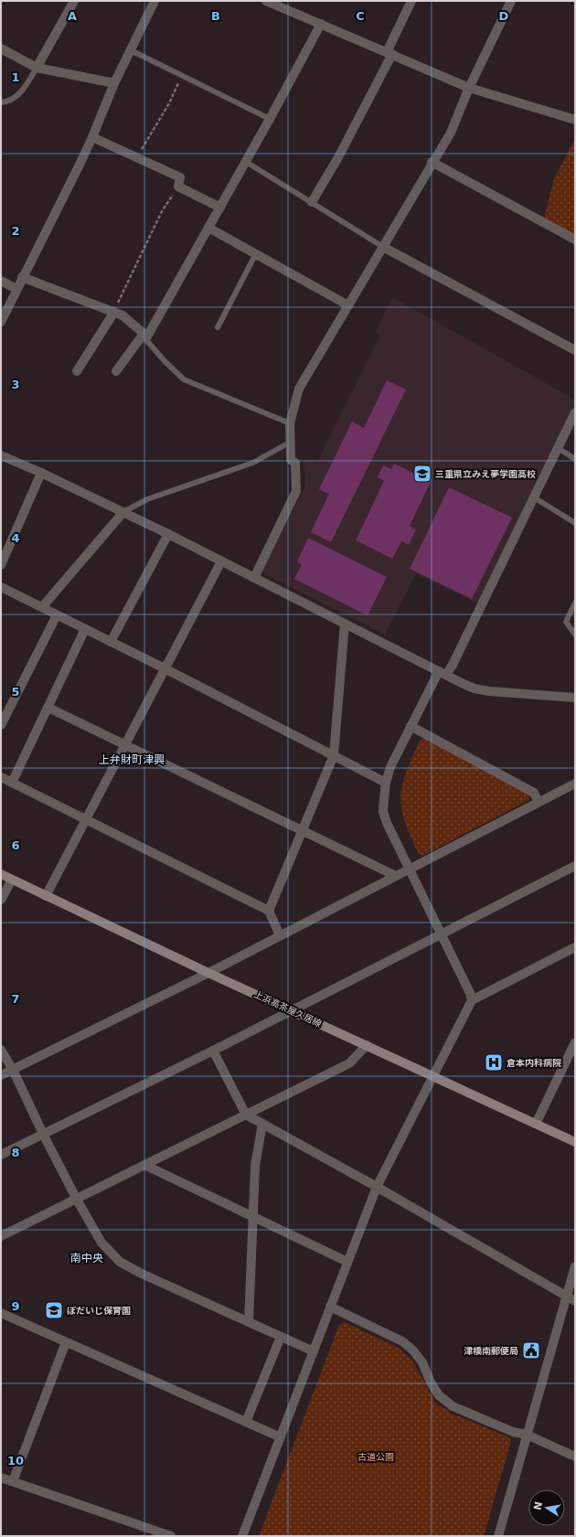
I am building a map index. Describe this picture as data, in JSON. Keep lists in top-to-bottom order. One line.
{"streets":{"main road":["上浜高茶屋久居線"]},"districts":["上弁財町津興","南中央"],"parks":["古道公園"],"places":{"school or university":["三重県立みえ夢学園高校","ぼだいじ保育園"],"hospital":["倉本内科病院"],"public building":["津橋南郵便局"]},"north":"left","grid":{"columns":["A","B","C","D"],"rows":["1","2","3","4","5","6","7","8","9","10"]}}
